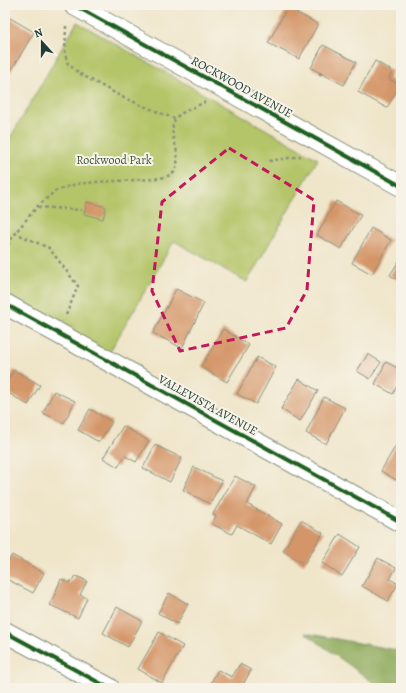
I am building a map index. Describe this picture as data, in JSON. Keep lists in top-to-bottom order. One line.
{"streets":{"street":["ROCKWOOD AVENUE","VALLEVISTA AVENUE"]},"parks":["Rockwood Park"],"north":"top"}
